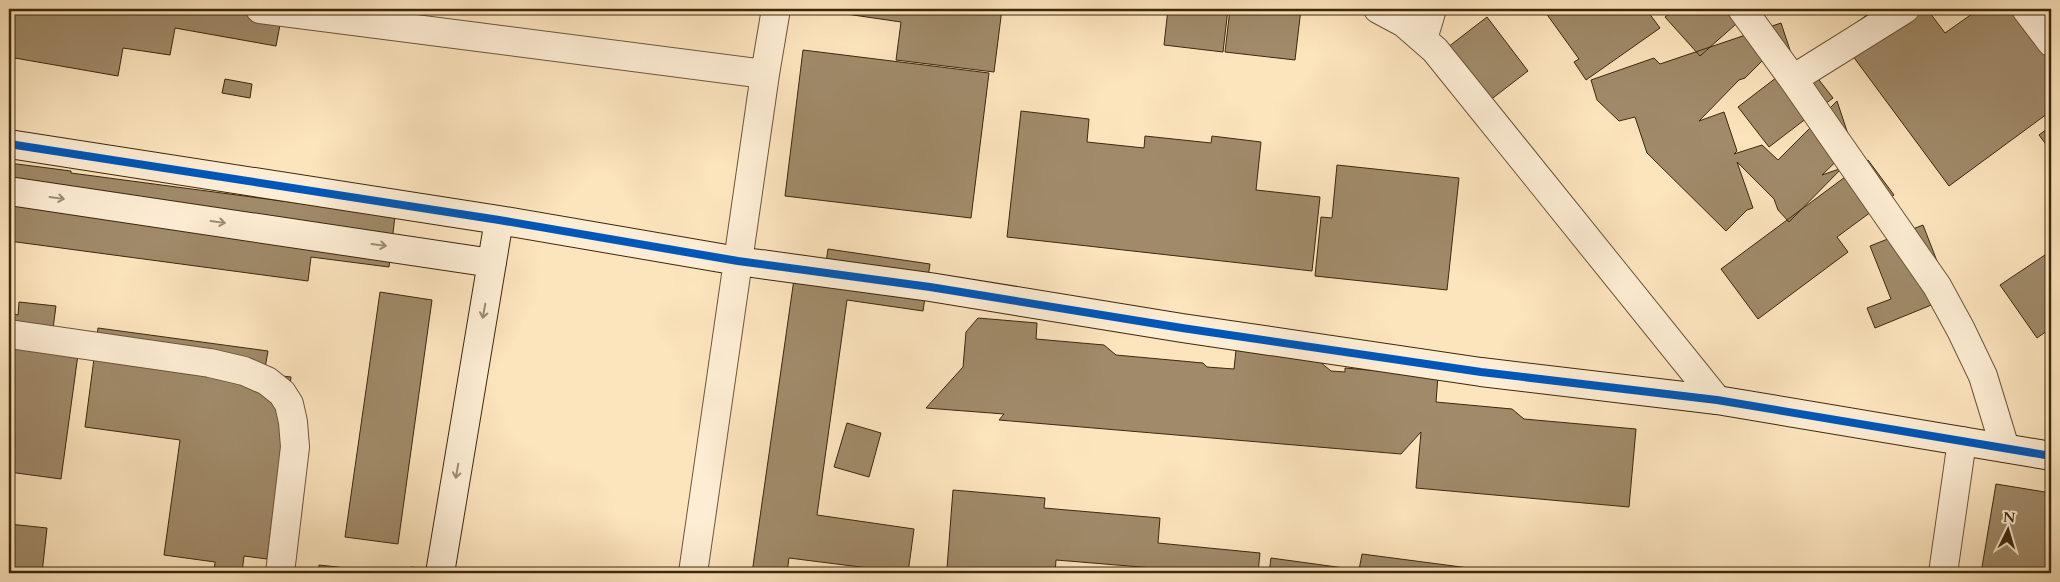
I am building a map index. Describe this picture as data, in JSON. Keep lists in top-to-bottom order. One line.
{"north":"top"}
